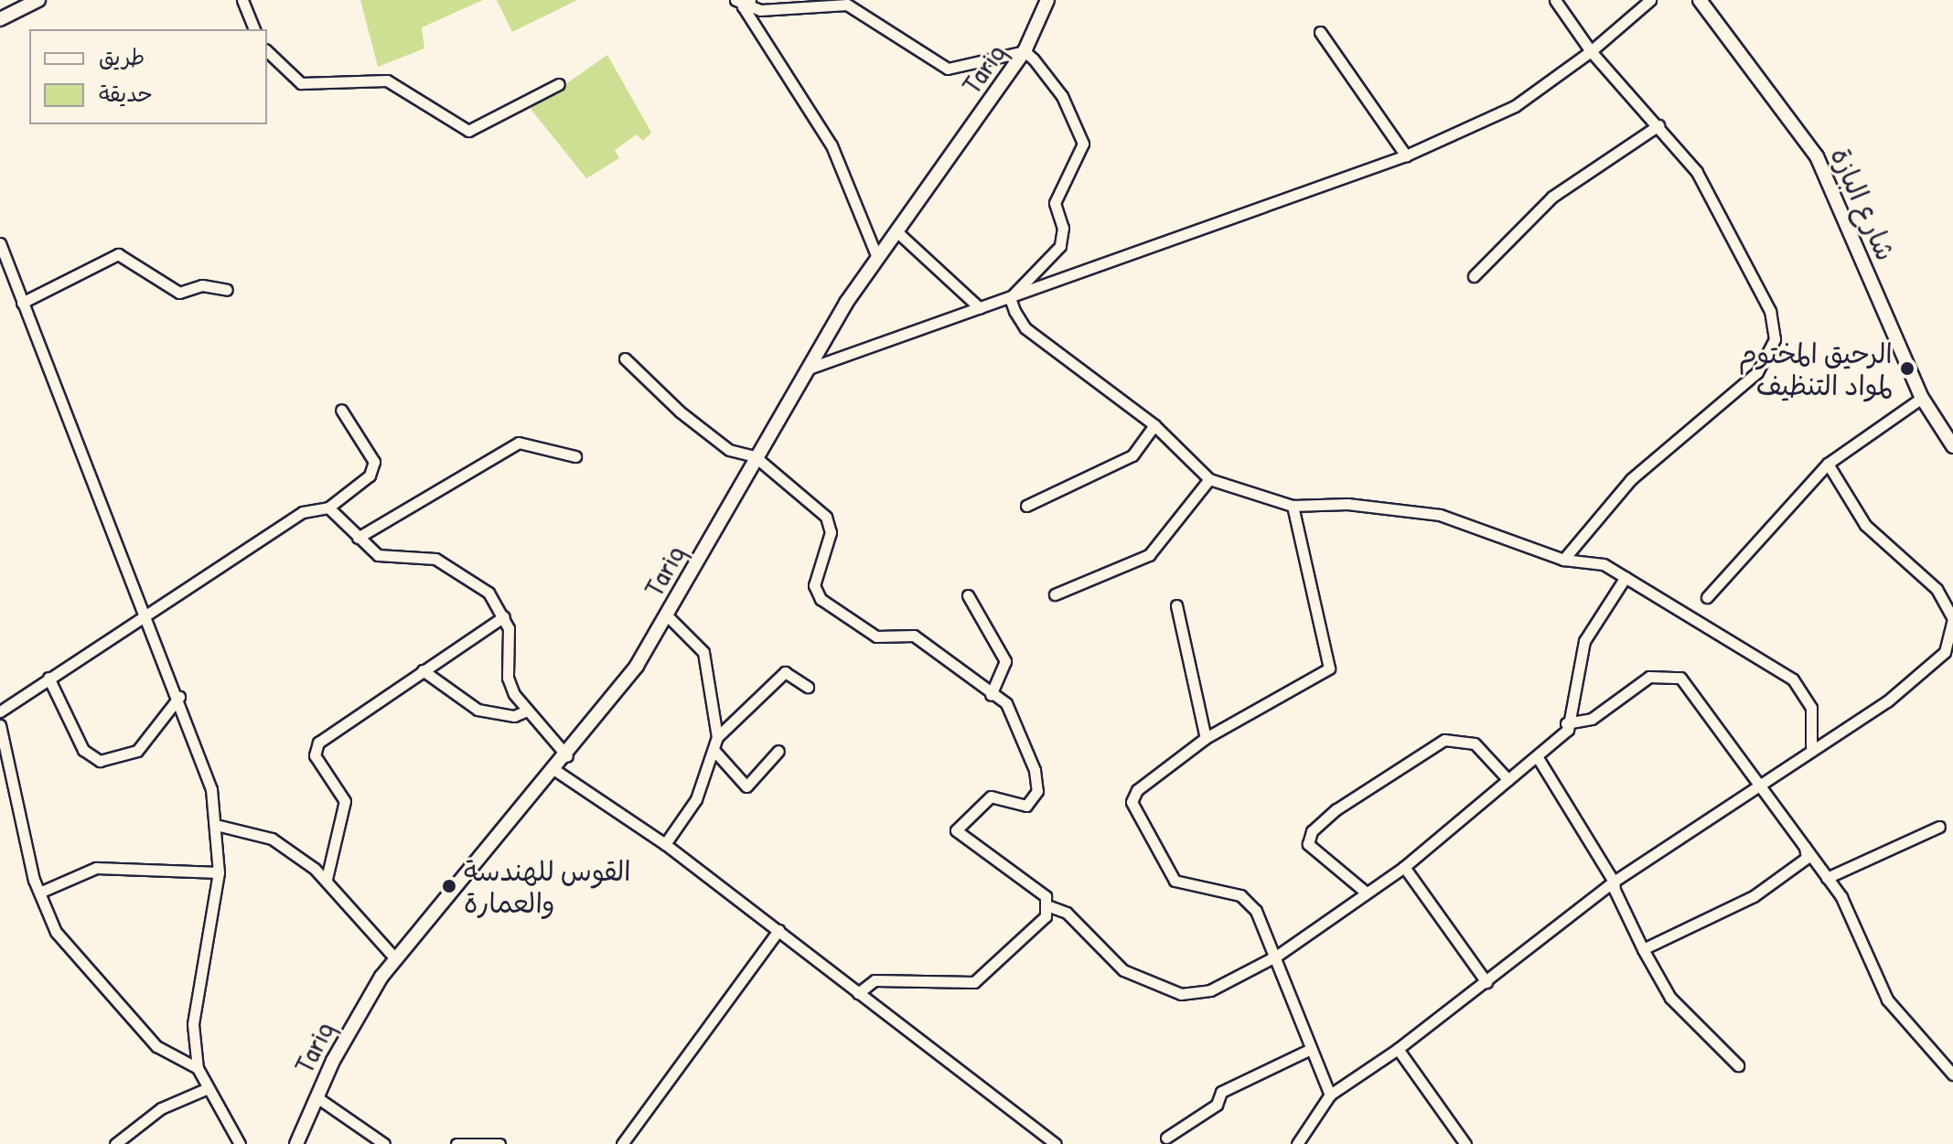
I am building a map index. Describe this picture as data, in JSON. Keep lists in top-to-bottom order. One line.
{"streets":{"main road":["Tariq","شارع البازة"]},"places":["الرحيق المختوم لمواد التنظيف","القوس للهندسة والعمارة"],"legend":["طريق","حديقة"]}
